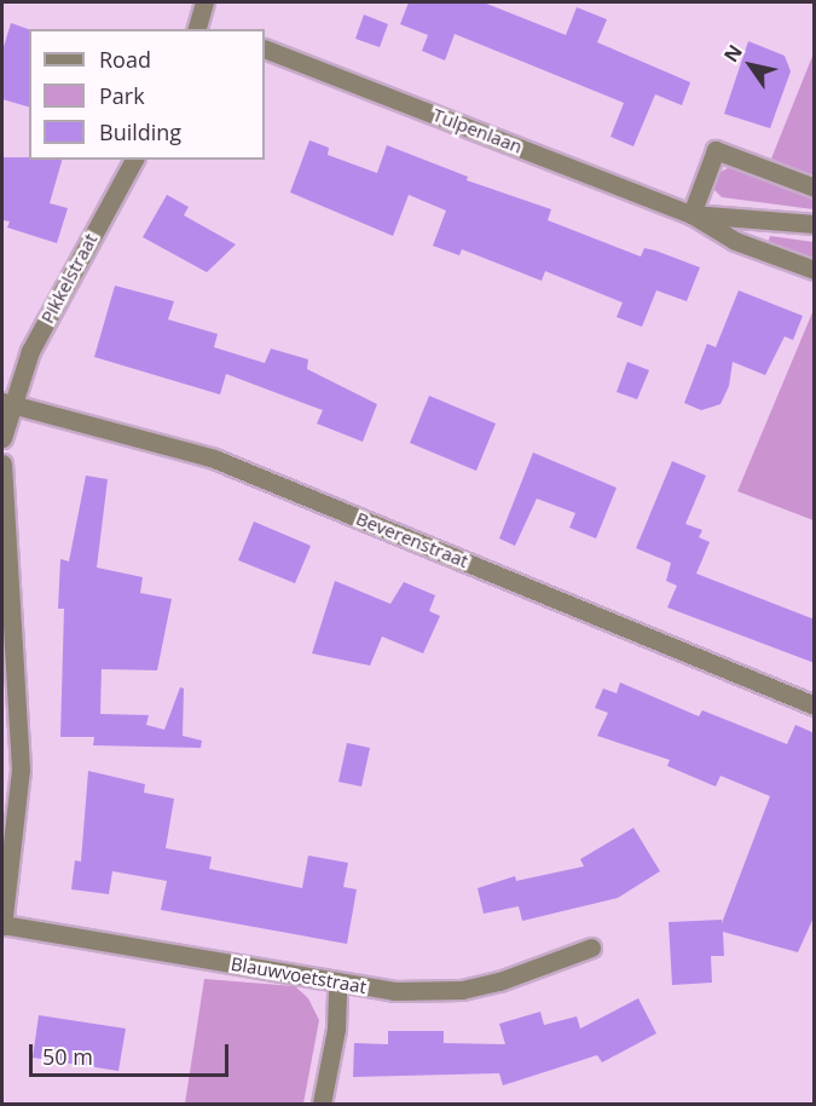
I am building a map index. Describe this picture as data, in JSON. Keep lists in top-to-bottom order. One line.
{"streets":{"street":["Tulpenlaan","Pikkelstraat","Beverenstraat","Blauwvoetstraat"]},"crossings":[["Pikkelstraat","Beverenstraat"]],"legend":["Road","Park","Building"],"scale_bar":"50 m","north":"top left"}
